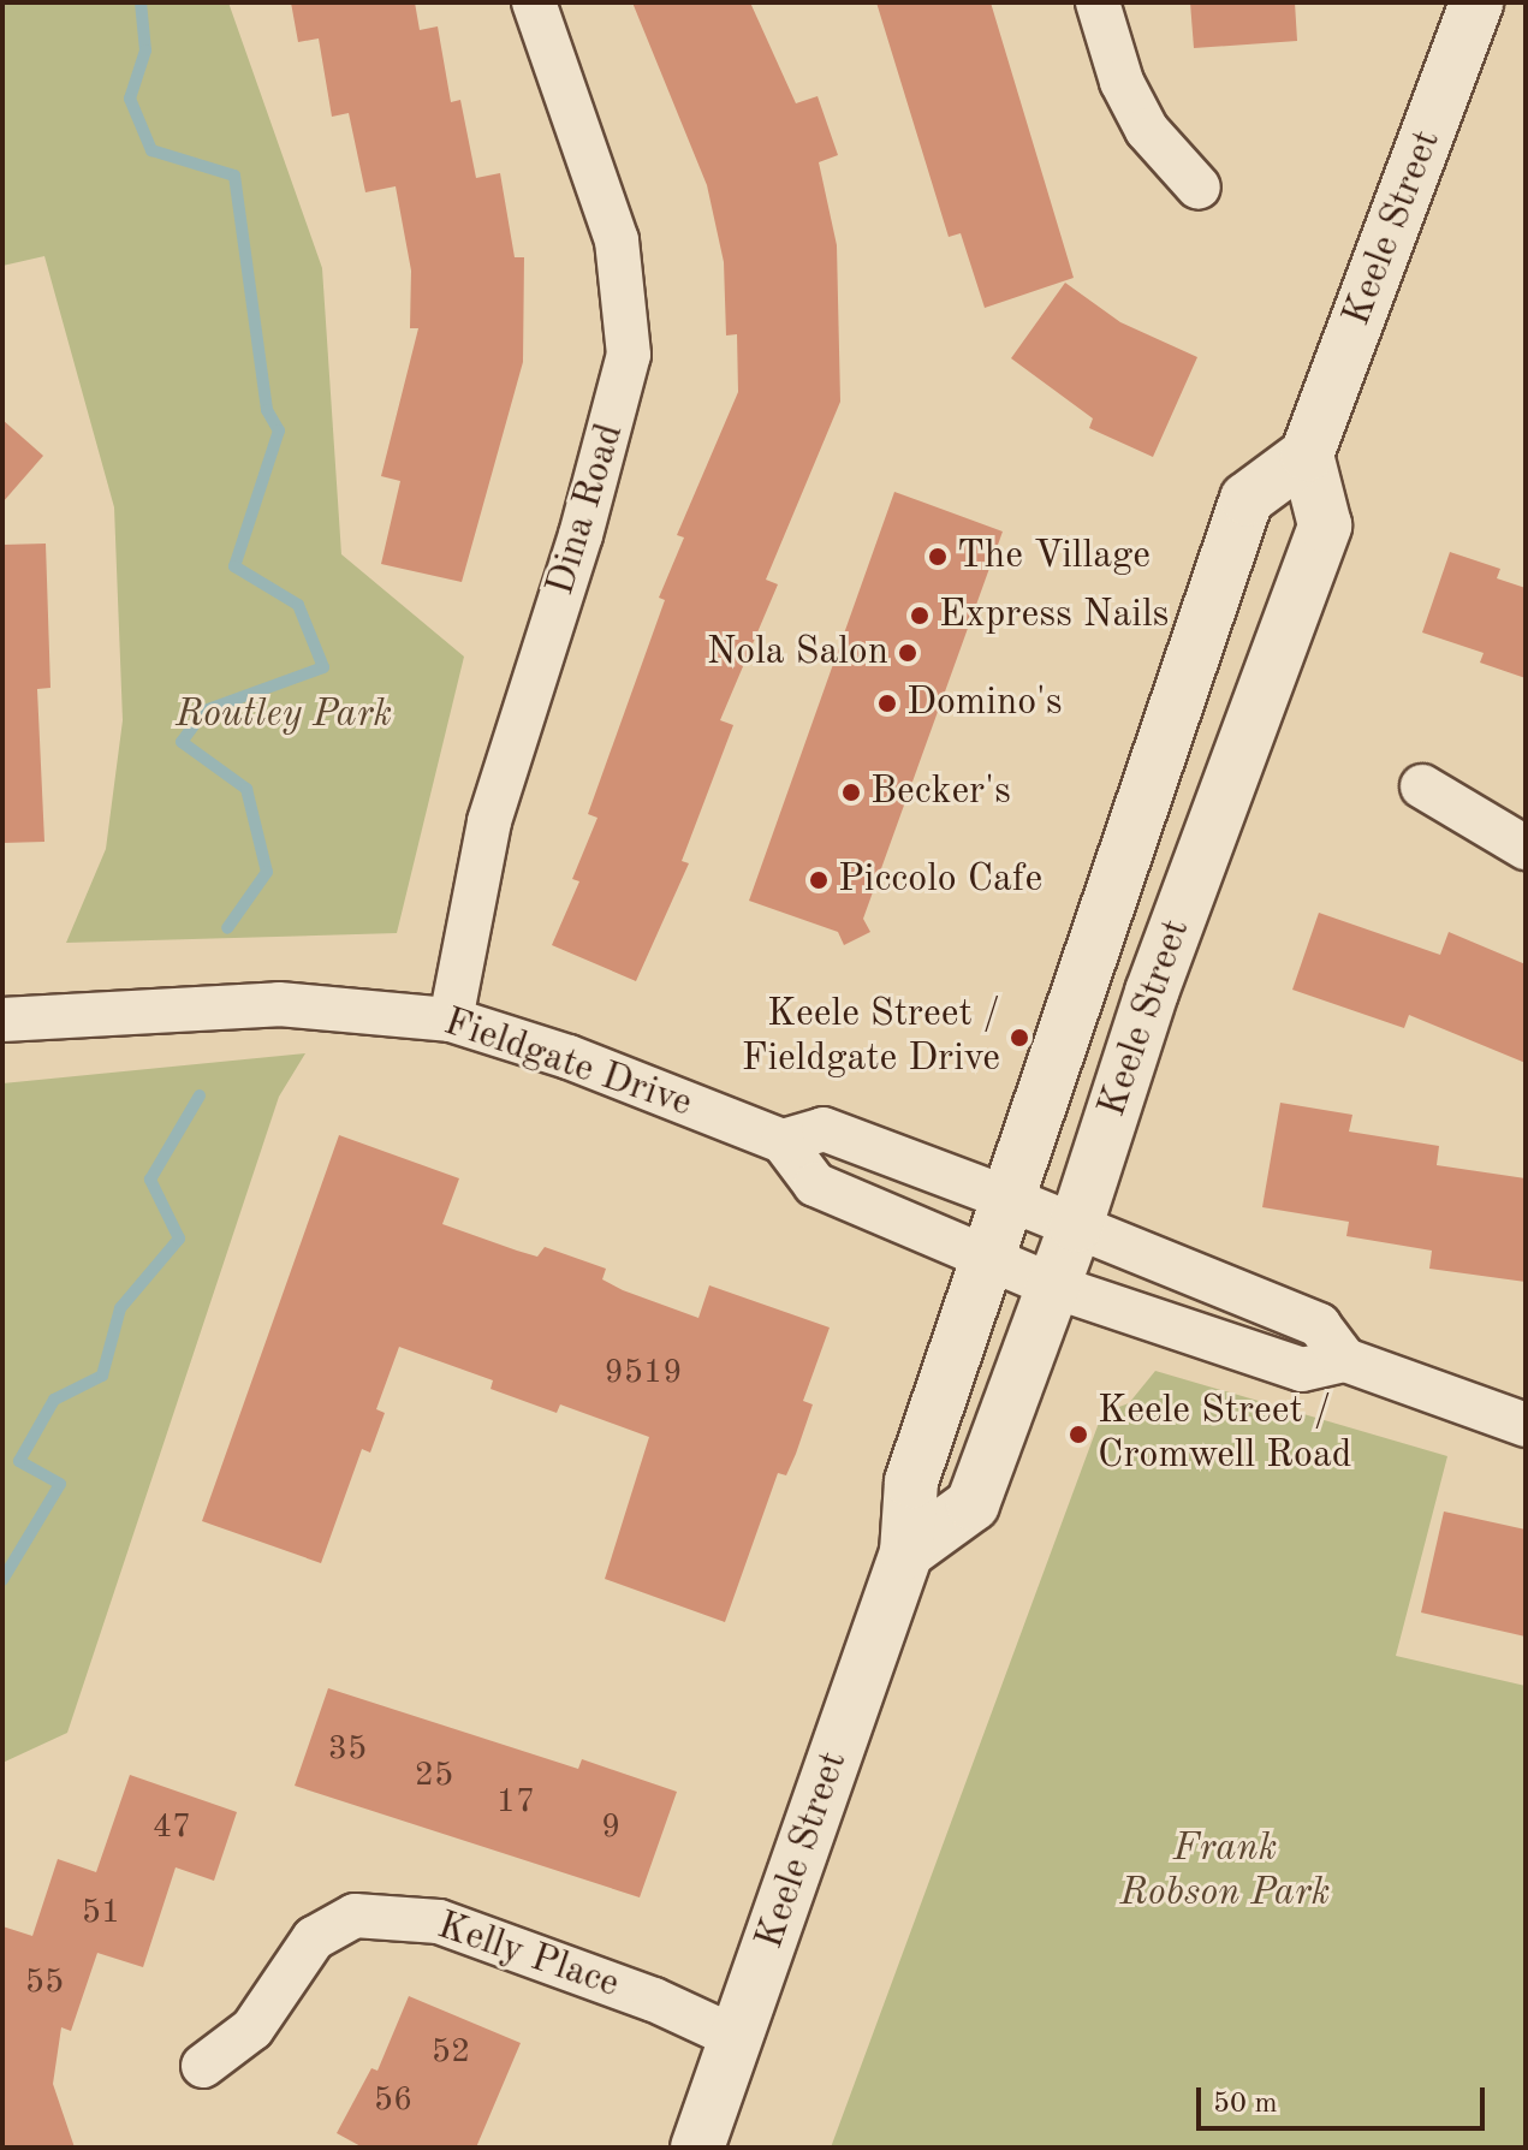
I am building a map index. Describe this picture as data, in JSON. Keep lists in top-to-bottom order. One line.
{"streets":{"main road":["Keele Street"],"street":["Dina Road","Fieldgate Drive","Kelly Place"]},"crossings":[["Keele Street","Kelly Place"],["Dina Road","Fieldgate Drive"]],"parks":["Routley Park","Frank Robson Park"],"places":["The Village","Express Nails","Nola Salon","Domino's","Becker's","Piccolo Cafe","Keele Street / Fieldgate Drive","Keele Street / Cromwell Road"],"house_numbers":["9519","35","25","17","47","9","51","55","52","56"],"scale_bar":"50 m"}
